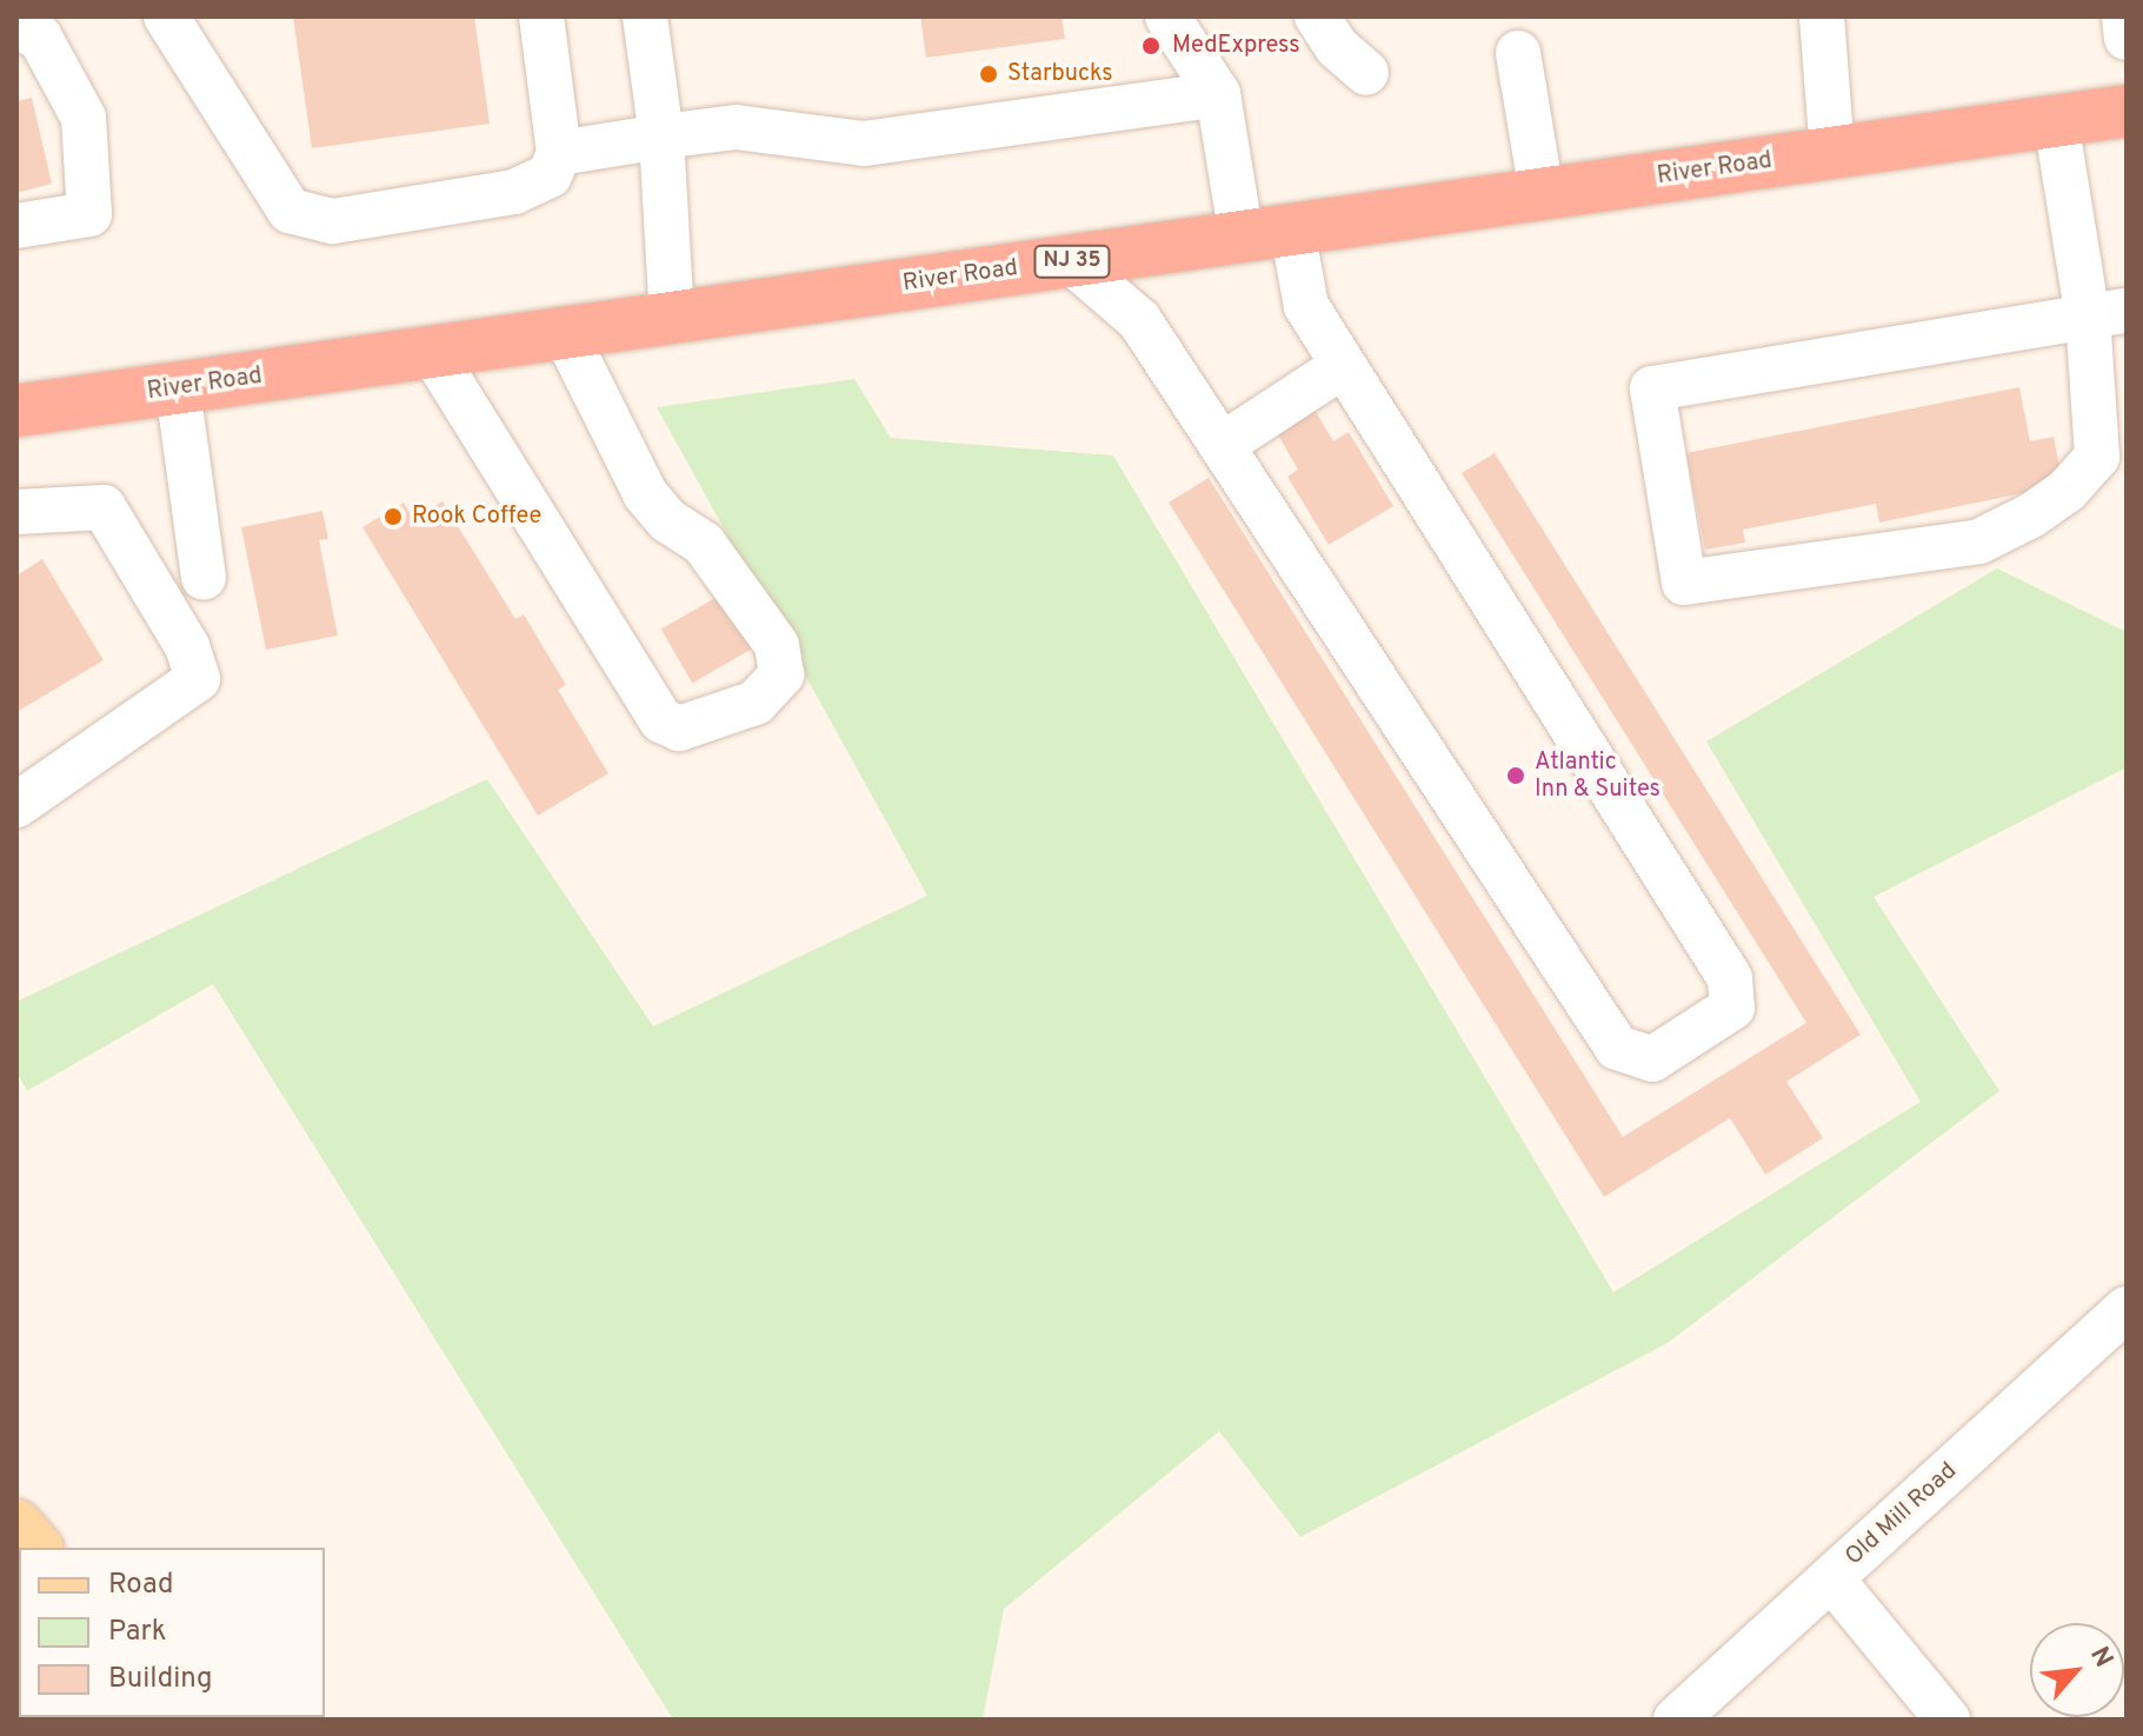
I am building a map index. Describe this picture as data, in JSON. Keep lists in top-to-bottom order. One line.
{"streets":{"highway":["River Road","NJ 35"],"street":["Old Mill Road"]},"places":["MedExpress","Starbucks","Rook Coffee","Atlantic Inn & Suites"],"legend":["Road","Park","Building"],"north":"top right"}
